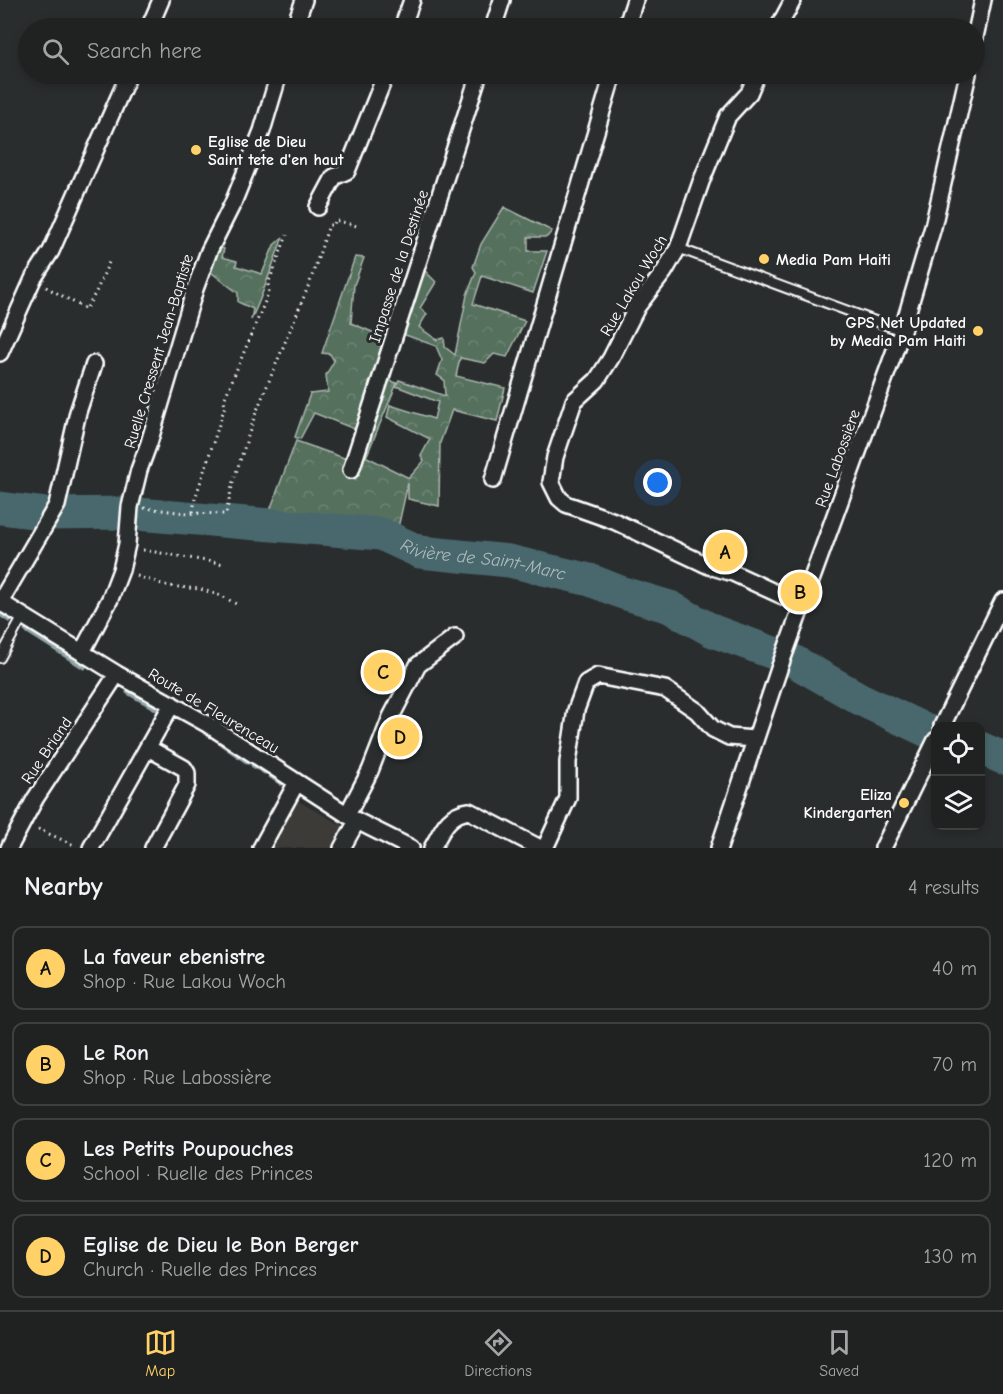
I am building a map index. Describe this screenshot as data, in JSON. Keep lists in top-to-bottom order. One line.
{"streets":{"street":["Impasse de la Destinée","Rue Lakou Woch","Ruelle Cressent Jean-Baptiste","Rue Labossière","Route de Fleurenceau","Rue Briand"]},"crossings":[["Rue Lakou Woch","Rue Labossière"],["Ruelle Cressent Jean-Baptiste","Route de Fleurenceau"],["Route de Fleurenceau","Rue Briand"]],"water":["Rivière de Saint-Marc"],"places":["Eglise de Dieu Saint tete d'en haut","Media Pam Haiti","GPS Net Updated by Media Pam Haiti","Eliza Kindergarten"],"page":{"search":"Search here","pins":["A","B","C","D"],"heading":["Nearby","4 results"],"list":[{"mark":"A","name":"La faveur ebenistre","note":"Shop · Rue Lakou Woch","value":"40 m"},{"mark":"B","name":"Le Ron","note":"Shop · Rue Labossière","value":"70 m"},{"mark":"C","name":"Les Petits Poupouches","note":"School · Ruelle des Princes","value":"120 m"},{"mark":"D","name":"Eglise de Dieu le Bon Berger","note":"Church · Ruelle des Princes","value":"130 m"}],"nav":["Map","Directions","Saved"]}}
